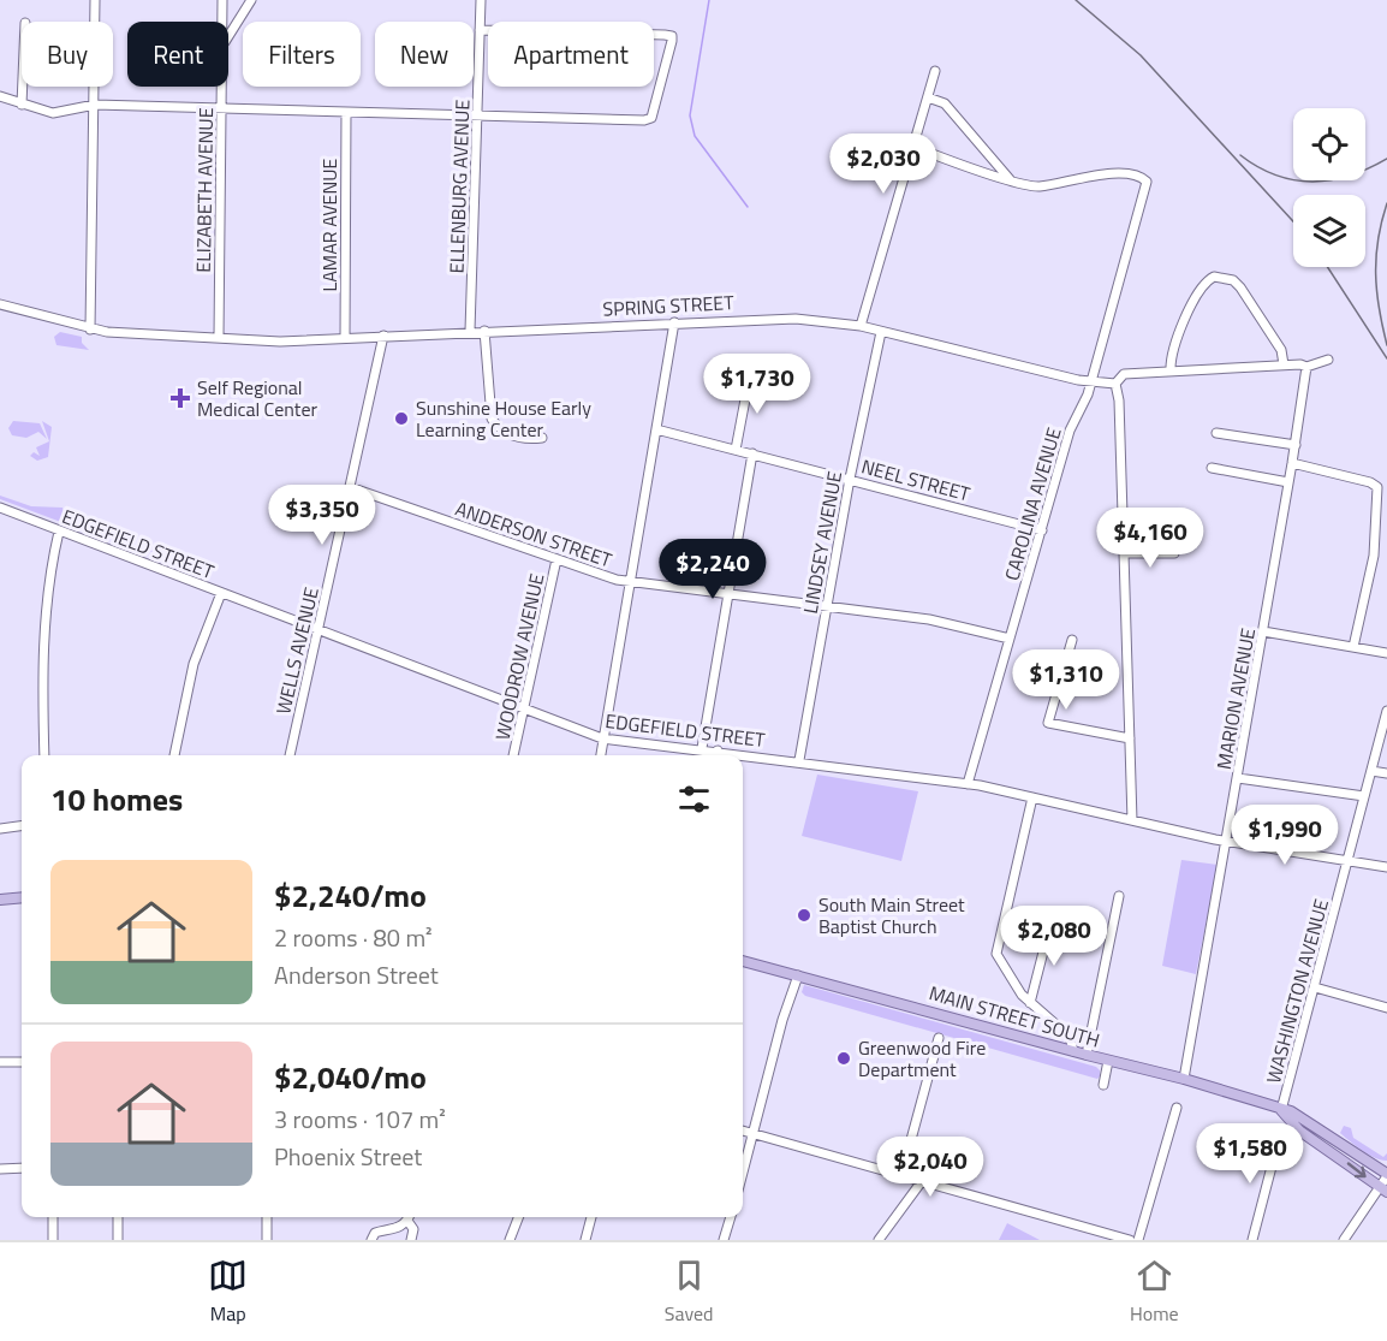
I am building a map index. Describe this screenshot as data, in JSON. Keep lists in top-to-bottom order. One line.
{"streets":{"main road":["MAIN STREET SOUTH"],"street":["ELLENBURG AVENUE","ELIZABETH AVENUE","LAMAR AVENUE","SPRING STREET","NEEL STREET","CAROLINA AVENUE","ANDERSON STREET","LINDSEY AVENUE","EDGEFIELD STREET","WELLS AVENUE","WOODROW AVENUE","MARION AVENUE","WASHINGTON AVENUE"]},"crossings":[["ELLENBURG AVENUE","SPRING STREET"],["ELIZABETH AVENUE","SPRING STREET"],["LAMAR AVENUE","SPRING STREET"],["SPRING STREET","CAROLINA AVENUE"],["SPRING STREET","LINDSEY AVENUE"],["SPRING STREET","WELLS AVENUE"],["SPRING STREET","MARION AVENUE"],["NEEL STREET","CAROLINA AVENUE"],["NEEL STREET","LINDSEY AVENUE"],["CAROLINA AVENUE","ANDERSON STREET"],["CAROLINA AVENUE","EDGEFIELD STREET"],["ANDERSON STREET","LINDSEY AVENUE"],["ANDERSON STREET","WELLS AVENUE"],["ANDERSON STREET","WOODROW AVENUE"],["LINDSEY AVENUE","EDGEFIELD STREET"],["EDGEFIELD STREET","WELLS AVENUE"],["EDGEFIELD STREET","WOODROW AVENUE"],["EDGEFIELD STREET","MARION AVENUE"],["EDGEFIELD STREET","WASHINGTON AVENUE"],["MARION AVENUE","MAIN STREET SOUTH"],["WASHINGTON AVENUE","MAIN STREET SOUTH"]],"places":{"health":["Self Regional Medical Center"],"other":["Sunshine House Early Learning Center","South Main Street Baptist Church","Greenwood Fire Department"]},"page":{"chip":["Buy","Rent","Filters","New","Apartment"],"price":["$2,030","$1,730","$3,350","$4,160","$2,240","$1,310","$1,990","$2,080","$1,580","$2,040"],"heading":"10 homes","list":[{"name":"$2,240/mo","note":"2 rooms · 80 m² · Anderson Street"},{"name":"$2,040/mo","note":"3 rooms · 107 m² · Phoenix Street"}],"tabs":["Map","Saved","Home"]}}
